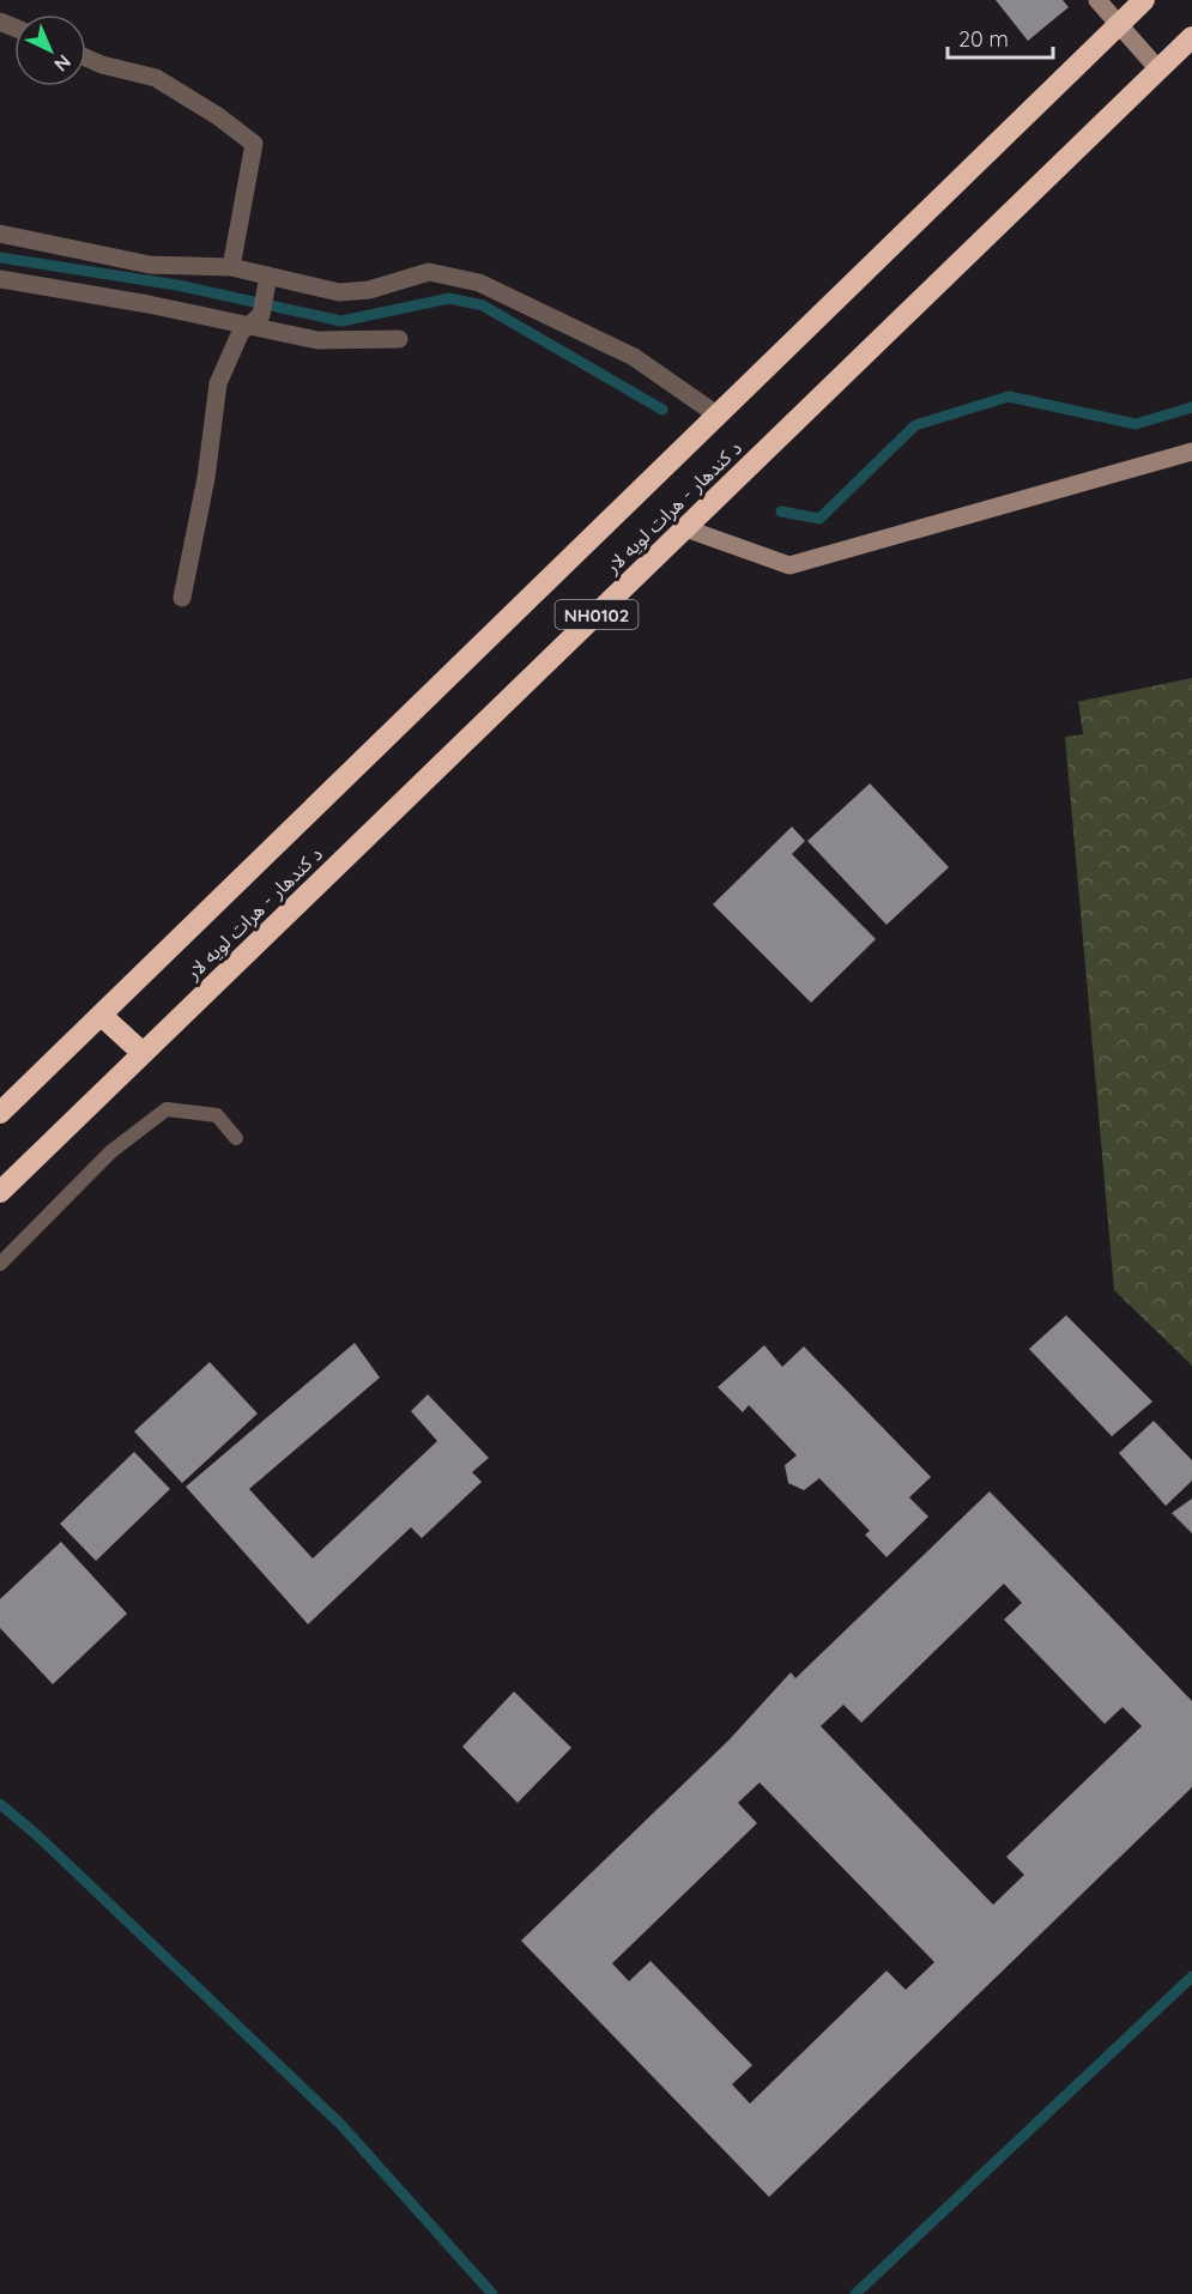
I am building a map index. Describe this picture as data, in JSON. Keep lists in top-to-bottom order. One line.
{"streets":{"highway":["د کندهار - هرات لويه لار","NH0102"]},"scale_bar":"20 m","north":"bottom right"}
